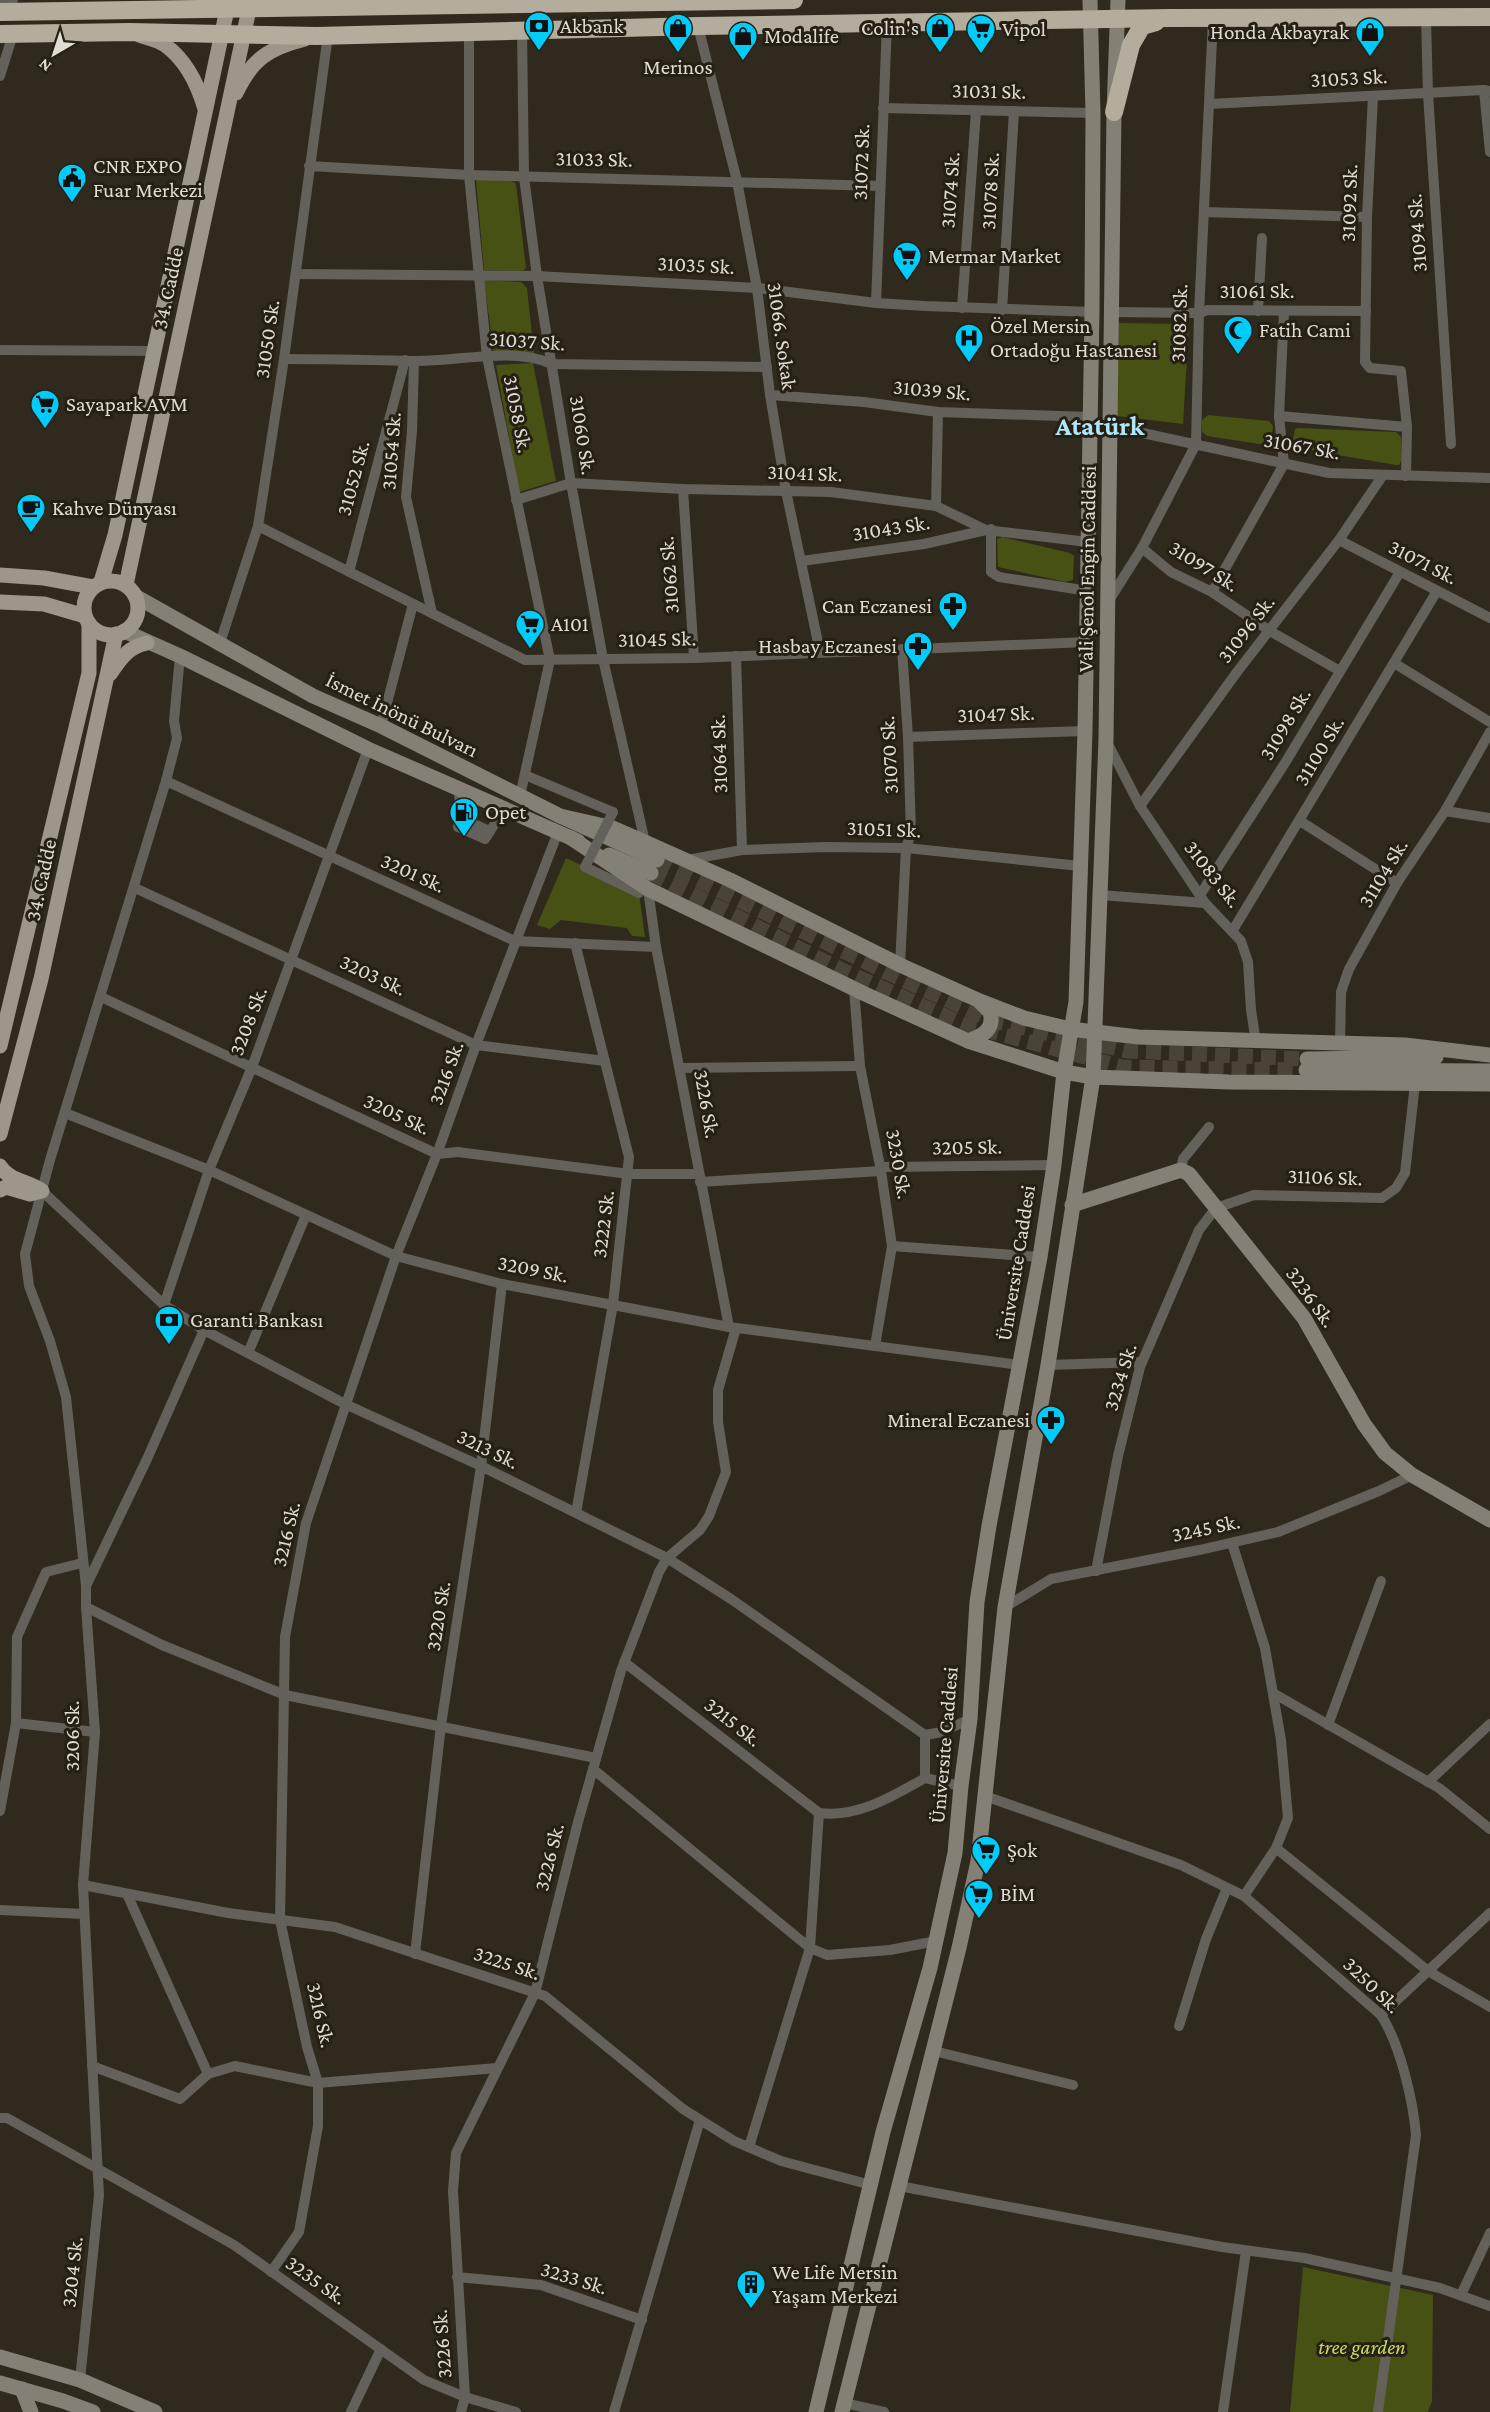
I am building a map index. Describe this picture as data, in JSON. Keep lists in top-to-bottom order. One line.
{"streets":{"main road":["34. Cadde","Vali Şenol Engin Caddesi","İsmet İnönü Bulvarı","Üniversite Caddesi","3236 Sk."],"street":["31053 Sk.","31031 Sk.","31033 Sk.","31072 Sk.","31074 Sk.","31078 Sk.","31092 Sk.","31094 Sk.","31035 Sk.","31061 Sk.","31082 Sk.","31066. Sokak","31050 Sk.","31037 Sk.","31039 Sk.","31058 Sk.","31060 Sk.","31067 Sk.","31054 Sk.","31041 Sk.","31052 Sk.","31043 Sk.","31071 Sk.","31097 Sk.","31062 Sk.","31096 Sk.","31045 Sk.","31047 Sk.","31098 Sk.","31100 Sk.","31064 Sk.","31070 Sk.","31051 Sk.","3201 Sk.","31104 Sk.","31083 Sk.","3203 Sk.","3208 Sk.","3216 Sk.","3226 Sk.","3205 Sk.","3230 Sk.","31106 Sk.","3222 Sk.","3209 Sk.","3234 Sk.","3213 Sk.","3245 Sk.","3220 Sk.","3215 Sk.","3206 Sk.","3225 Sk.","3250 Sk.","3204 Sk.","3233 Sk.","3235 Sk."]},"crossings":[["31053 Sk.","31092 Sk."],["31053 Sk.","31094 Sk."],["31053 Sk.","31082 Sk."],["31031 Sk.","31072 Sk."],["31031 Sk.","31074 Sk."],["31031 Sk.","31078 Sk."],["31031 Sk.","Vali Şenol Engin Caddesi"],["31033 Sk.","31072 Sk."],["31033 Sk.","31066. Sokak"],["31033 Sk.","31050 Sk."],["31033 Sk.","31058 Sk."],["31033 Sk.","31060 Sk."],["31072 Sk.","31035 Sk."],["31074 Sk.","31035 Sk."],["31078 Sk.","31035 Sk."],["31092 Sk.","31061 Sk."],["31035 Sk.","31066. Sokak"],["31035 Sk.","31050 Sk."],["31035 Sk.","31058 Sk."],["31035 Sk.","31060 Sk."],["31035 Sk.","Vali Şenol Engin Caddesi"],["34. Cadde","İsmet İnönü Bulvarı"],["31061 Sk.","31082 Sk."],["31061 Sk.","Vali Şenol Engin Caddesi"],["31082 Sk.","31067 Sk."],["31082 Sk.","31097 Sk."],["31082 Sk.","Vali Şenol Engin Caddesi"],["31066. Sokak","31037 Sk."],["31066. Sokak","31039 Sk."],["31066. Sokak","31041 Sk."],["31066. Sokak","31043 Sk."],["31066. Sokak","31045 Sk."],["31050 Sk.","31037 Sk."],["31050 Sk.","31045 Sk."],["31050 Sk.","İsmet İnönü Bulvarı"],["31037 Sk.","31058 Sk."],["31037 Sk.","31060 Sk."],["31037 Sk.","31054 Sk."],["31037 Sk.","31052 Sk."],["31039 Sk.","Vali Şenol Engin Caddesi"],["31058 Sk.","31041 Sk."],["31058 Sk.","31045 Sk."],["31058 Sk.","İsmet İnönü Bulvarı"],["31060 Sk.","31041 Sk."],["31060 Sk.","31045 Sk."],["31067 Sk.","Vali Şenol Engin Caddesi"],["31067 Sk.","31096 Sk."],["31054 Sk.","31052 Sk."],["31054 Sk.","31045 Sk."],["31041 Sk.","31043 Sk."],["31041 Sk.","Vali Şenol Engin Caddesi"],["31041 Sk.","31062 Sk."],["31052 Sk.","31045 Sk."],["31071 Sk.","31096 Sk."],["31071 Sk.","31098 Sk."],["31071 Sk.","31100 Sk."],["31097 Sk.","31096 Sk."],["31097 Sk.","31098 Sk."],["Vali Şenol Engin Caddesi","31045 Sk."],["Vali Şenol Engin Caddesi","31047 Sk."],["Vali Şenol Engin Caddesi","31051 Sk."],["Vali Şenol Engin Caddesi","31083 Sk."],["Vali Şenol Engin Caddesi","Üniversite Caddesi"],["31062 Sk.","31045 Sk."],["31096 Sk.","31083 Sk."],["31045 Sk.","31064 Sk."],["31045 Sk.","31070 Sk."],["31047 Sk.","31070 Sk."],["İsmet İnönü Bulvarı","3208 Sk."],["İsmet İnönü Bulvarı","3216 Sk."],["31098 Sk.","31083 Sk."],["31100 Sk.","31083 Sk."],["31064 Sk.","31051 Sk."],["31070 Sk.","31051 Sk."],["3201 Sk.","3208 Sk."],["3201 Sk.","3216 Sk."],["3201 Sk.","3226 Sk."],["3201 Sk.","3222 Sk."],["3203 Sk.","3208 Sk."],["3203 Sk.","3216 Sk."],["3203 Sk.","3222 Sk."],["3208 Sk.","3205 Sk."],["3208 Sk.","3209 Sk."],["3208 Sk.","3213 Sk."],["3216 Sk.","3205 Sk."],["3216 Sk.","3209 Sk."],["3216 Sk.","3213 Sk."],["3216 Sk.","3225 Sk."],["3216 Sk.","3235 Sk."],["3226 Sk.","3205 Sk."],["3226 Sk.","3209 Sk."],["3226 Sk.","3213 Sk."],["3226 Sk.","3215 Sk."],["3226 Sk.","3225 Sk."],["3226 Sk.","3233 Sk."],["3226 Sk.","3235 Sk."],["3205 Sk.","3230 Sk."],["3205 Sk.","3222 Sk."],["3205 Sk.","Üniversite Caddesi"],["3230 Sk.","3209 Sk."],["31106 Sk.","3236 Sk."],["31106 Sk.","3234 Sk."],["3222 Sk.","3209 Sk."],["3222 Sk.","3213 Sk."],["Üniversite Caddesi","3209 Sk."],["Üniversite Caddesi","3225 Sk."],["3209 Sk.","3220 Sk."],["3236 Sk.","3234 Sk."],["3236 Sk.","3245 Sk."],["3234 Sk.","3245 Sk."],["3213 Sk.","3220 Sk."],["3213 Sk.","3206 Sk."],["3220 Sk.","3225 Sk."],["3206 Sk.","3225 Sk."],["3206 Sk.","3204 Sk."],["3206 Sk.","3235 Sk."],["3204 Sk.","3235 Sk."]],"districts":["Atatürk"],"parks":["tree garden"],"places":{"bank":["Akbank","Garanti Bankası"],"shop":["Merinos","Colin's","Honda Akbayrak","Modalife"],"supermarket":["Vipol","Mermar Market","Sayapark AVM","A101","Şok","BİM"],"public building":["CNR EXPO Fuar Merkezi"],"mosque":["Fatih Cami"],"hospital":["Özel Mersin Ortadoğu Hastanesi"],"cafe":["Kahve Dünyası"],"pharmacy":["Can Eczanesi","Hasbay Eczanesi","Mineral Eczanesi"],"fuel station":["Opet"],"building":["We Life Mersin Yaşam Merkezi"]},"north":"bottom left"}
